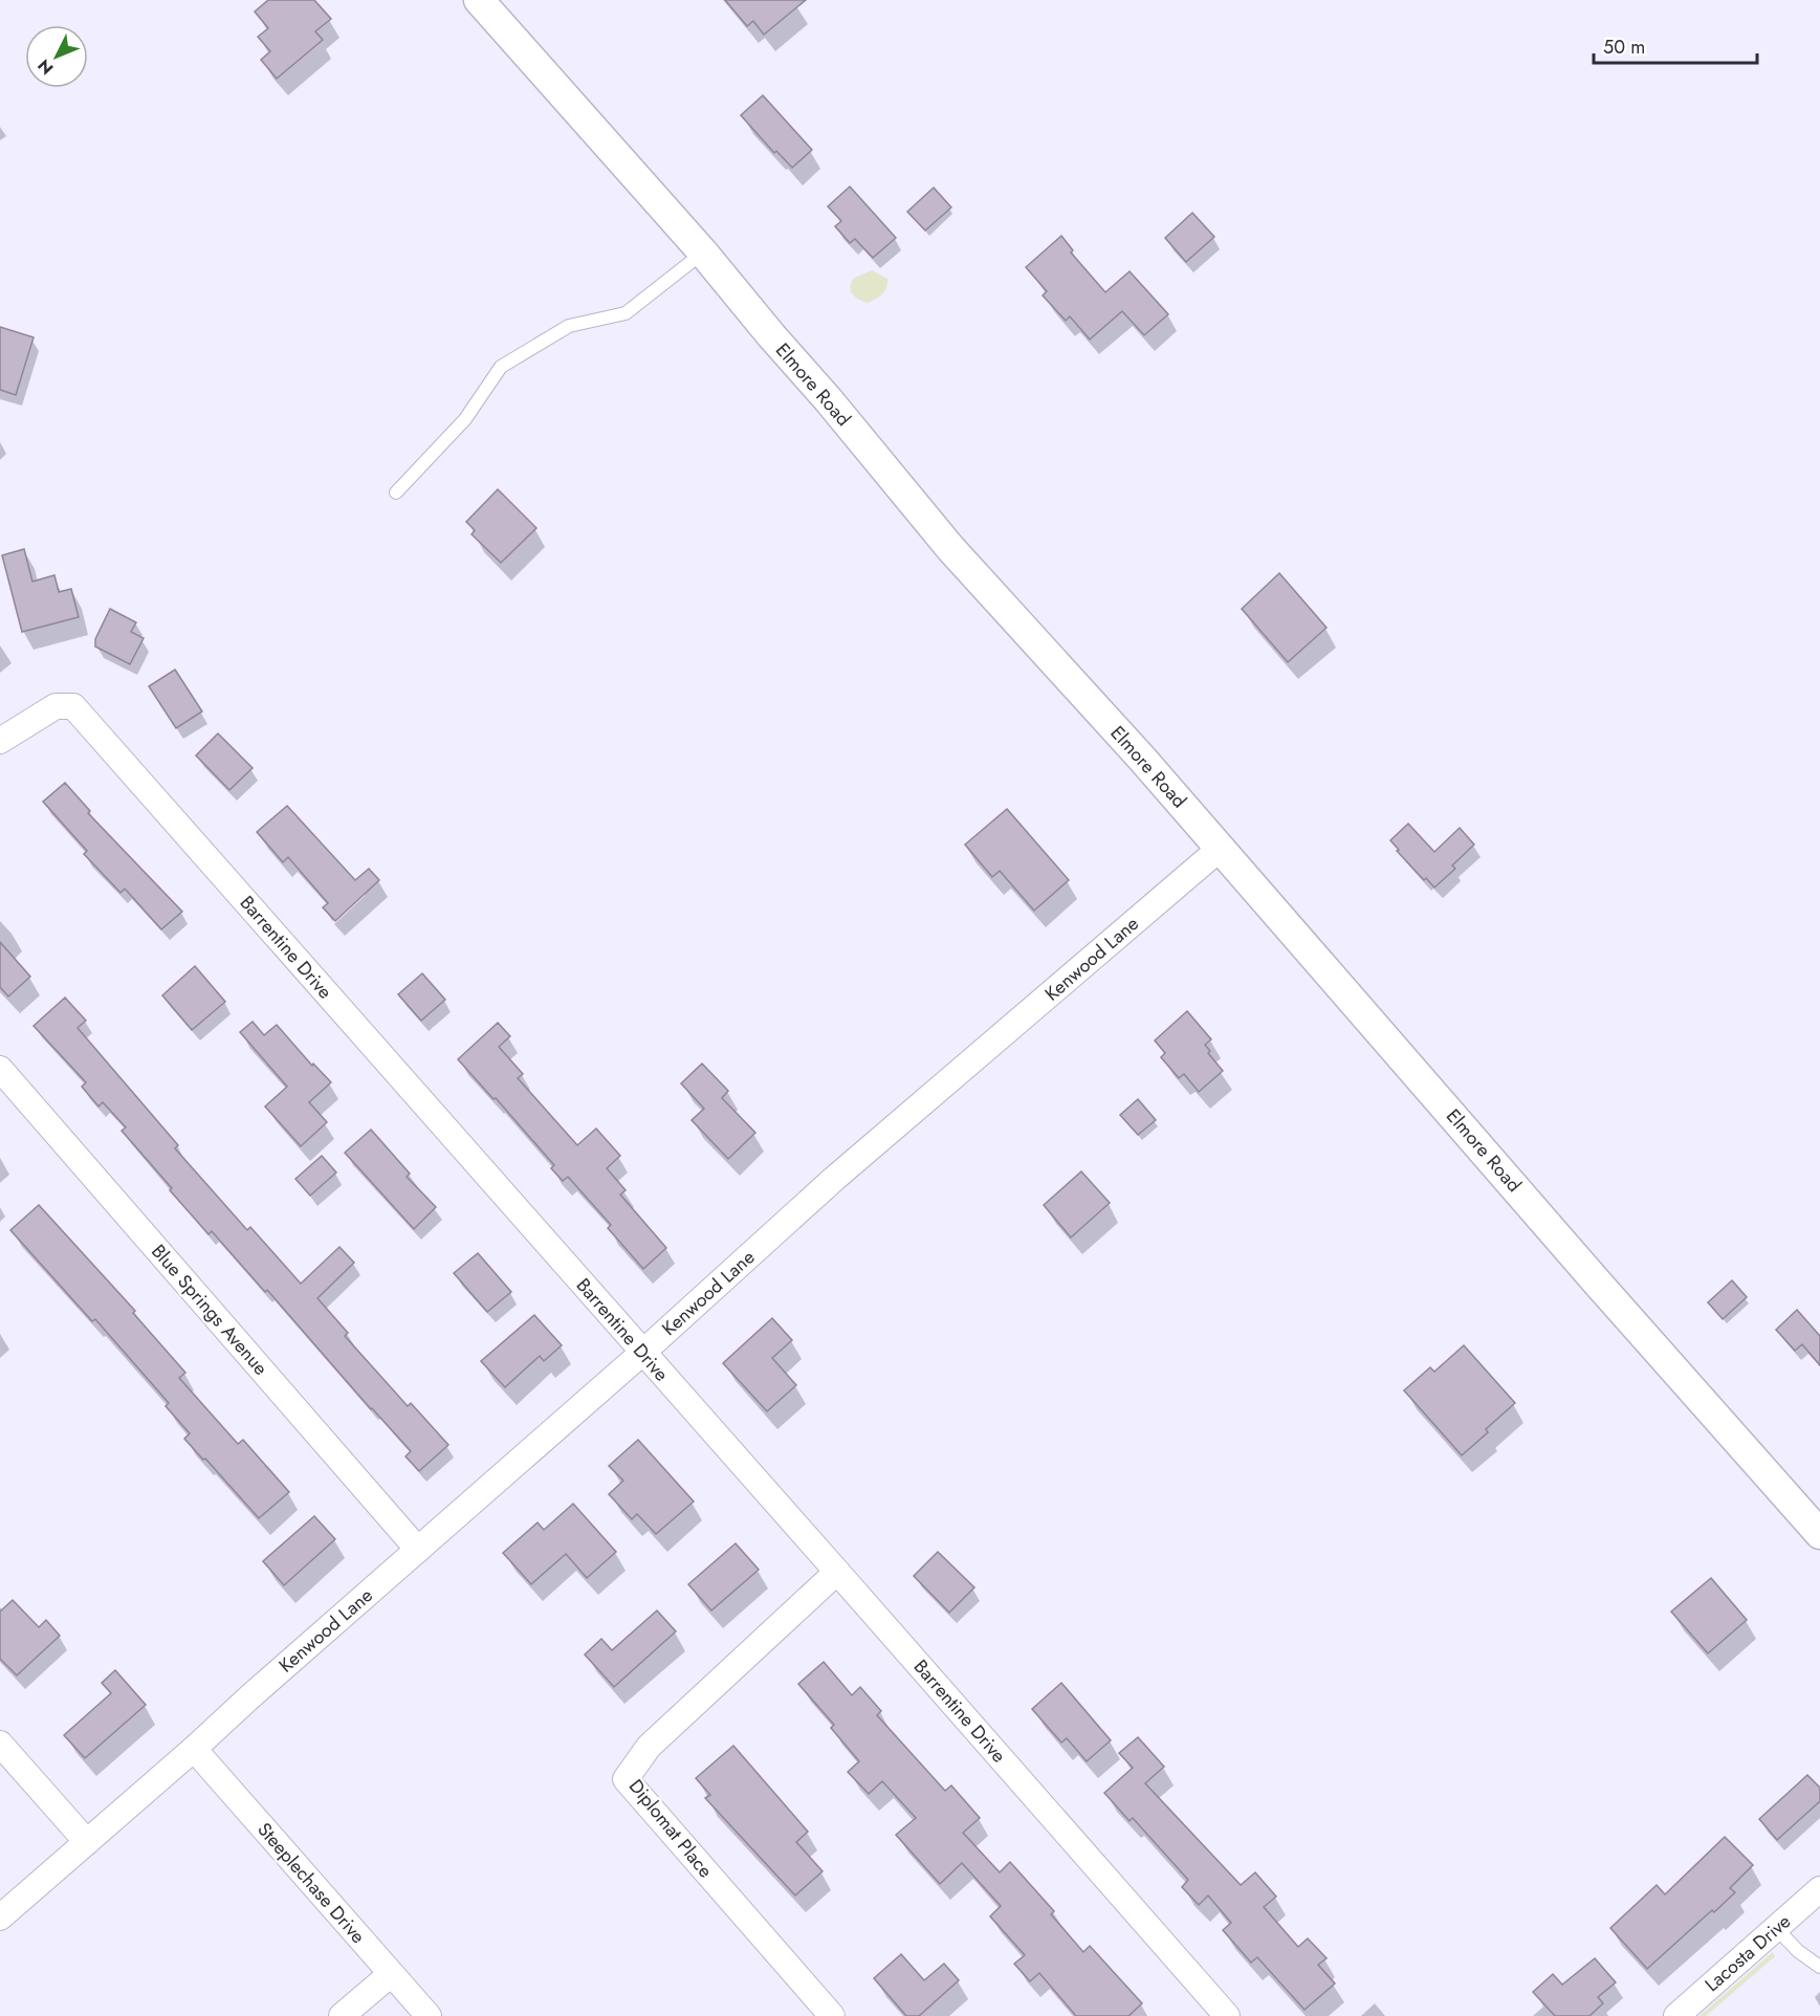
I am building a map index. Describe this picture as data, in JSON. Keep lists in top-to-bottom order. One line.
{"streets":{"street":["Elmore Road","Barrentine Drive","Kenwood Lane","Blue Springs Avenue","Diplomat Place","Steeplechase Drive","Lacosta Drive"]},"crossings":[["Elmore Road","Kenwood Lane"],["Barrentine Drive","Kenwood Lane"],["Barrentine Drive","Diplomat Place"],["Kenwood Lane","Blue Springs Avenue"],["Kenwood Lane","Steeplechase Drive"]],"scale_bar":"50 m","north":"bottom left"}
